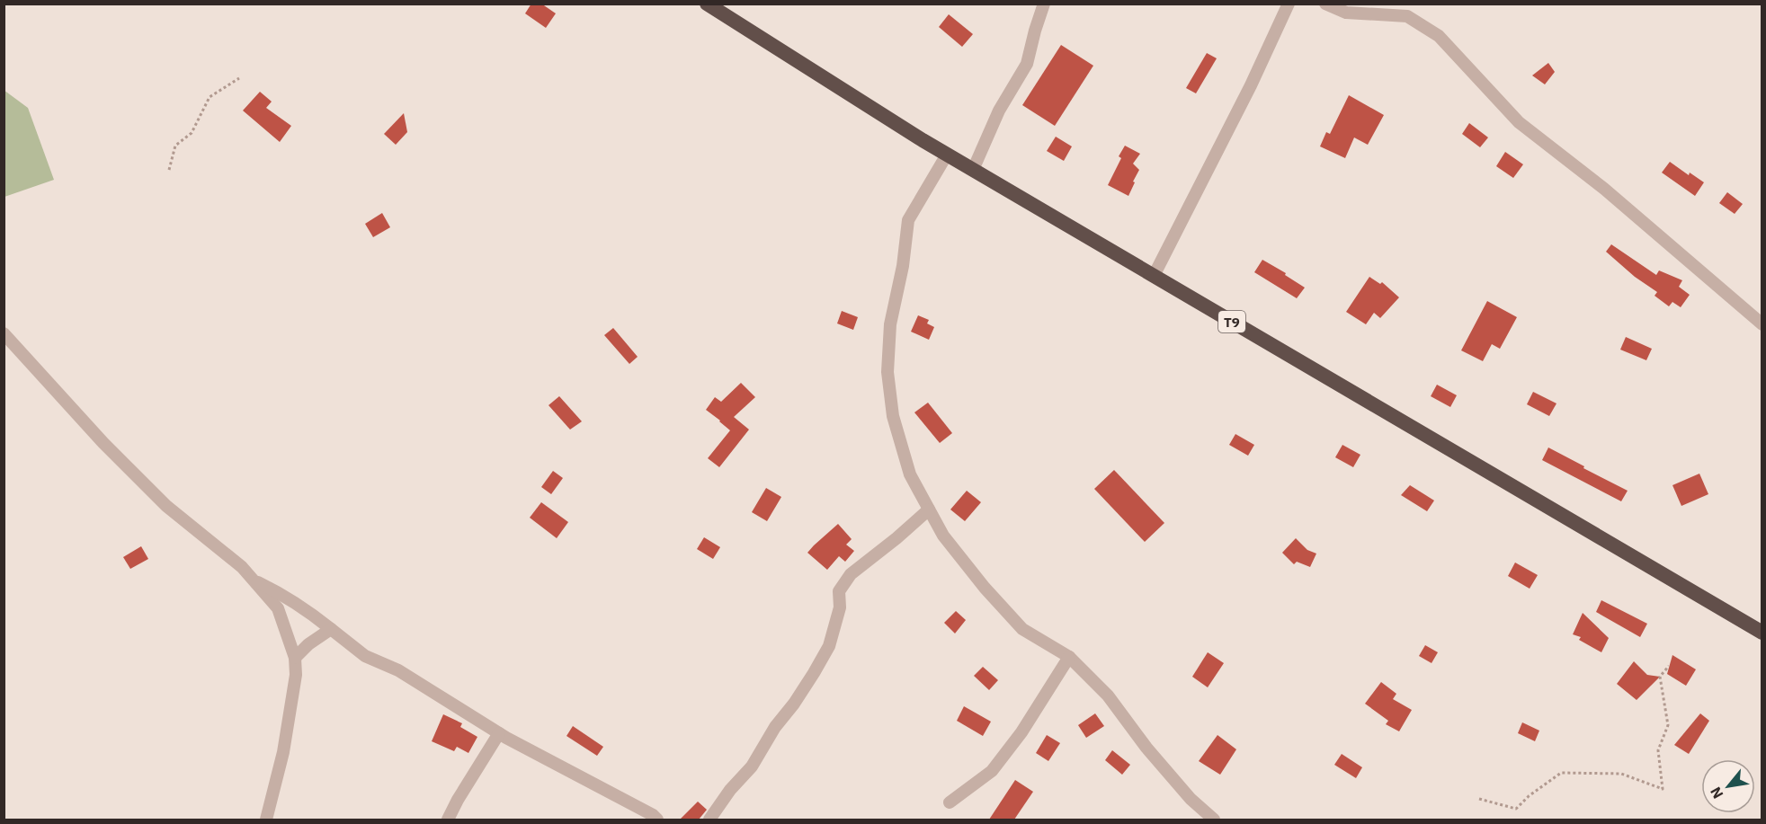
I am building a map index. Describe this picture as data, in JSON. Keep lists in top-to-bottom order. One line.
{"streets":{"highway":["T9"]},"north":"bottom left"}
